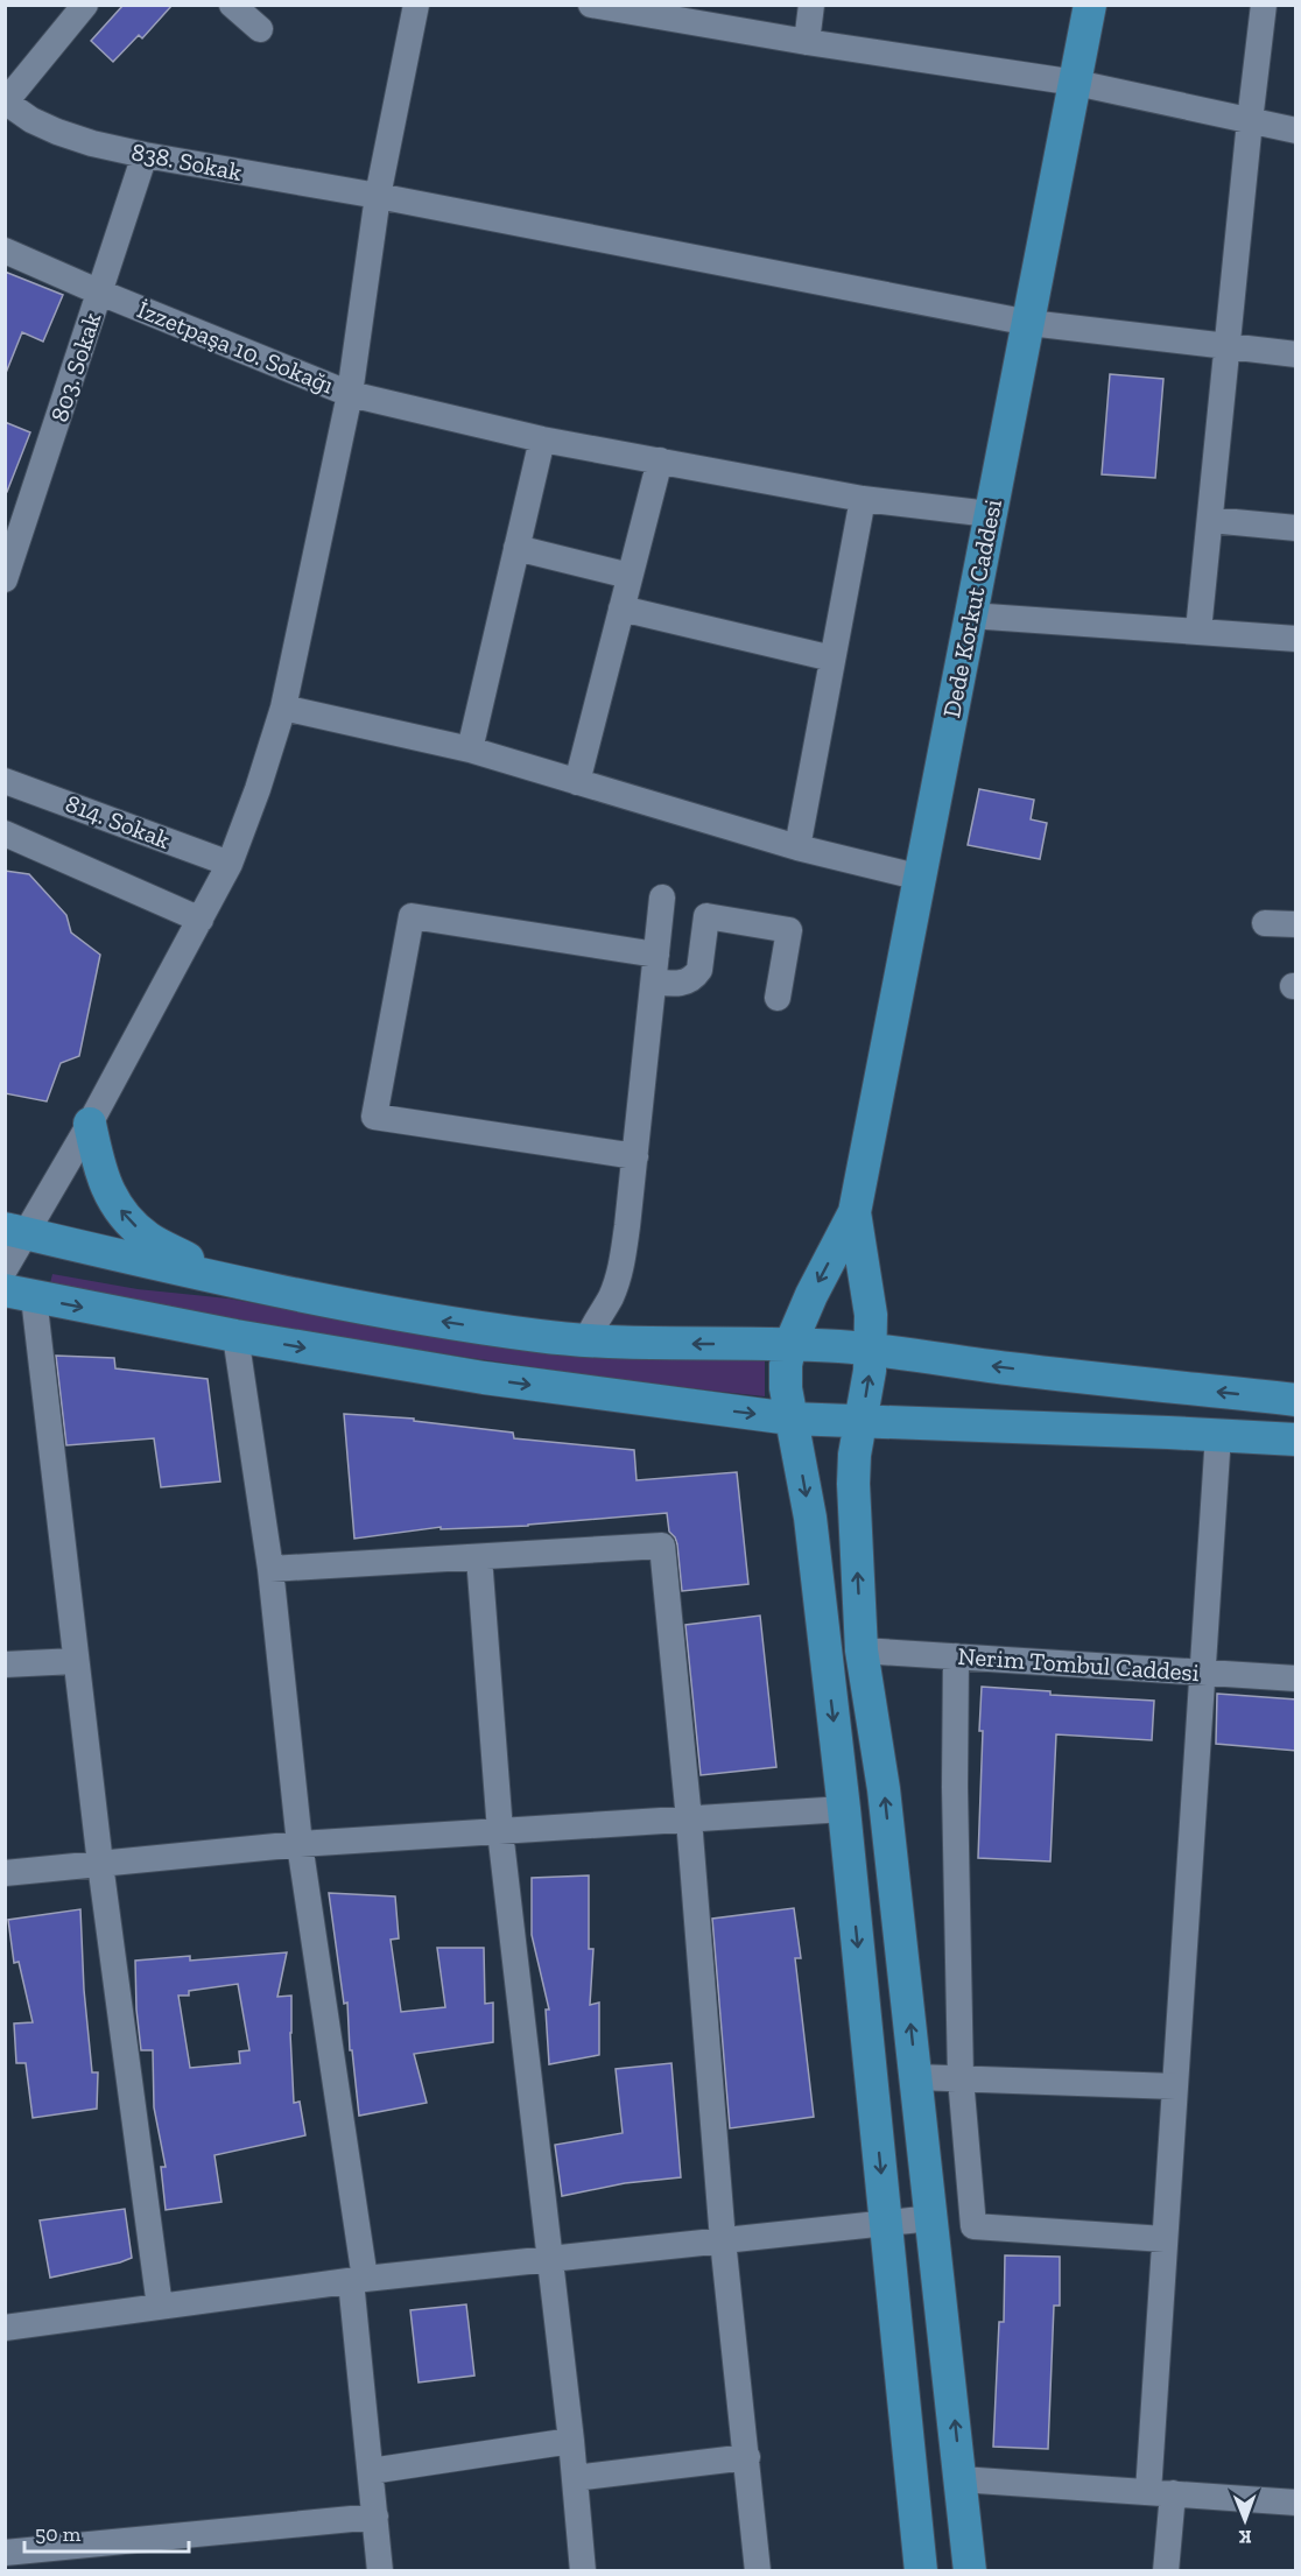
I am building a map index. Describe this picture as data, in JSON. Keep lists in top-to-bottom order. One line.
{"streets":{"main road":["Dede Korkut Caddesi"],"street":["838. Sokak","İzzetpaşa 10. Sokağı","803. Sokak","814. Sokak","Nerim Tombul Caddesi"]},"crossings":[["838. Sokak","803. Sokak"],["838. Sokak","Dede Korkut Caddesi"],["İzzetpaşa 10. Sokağı","803. Sokak"],["İzzetpaşa 10. Sokağı","Dede Korkut Caddesi"],["Dede Korkut Caddesi","Nerim Tombul Caddesi"]],"scale_bar":"50 m","north":"bottom"}
